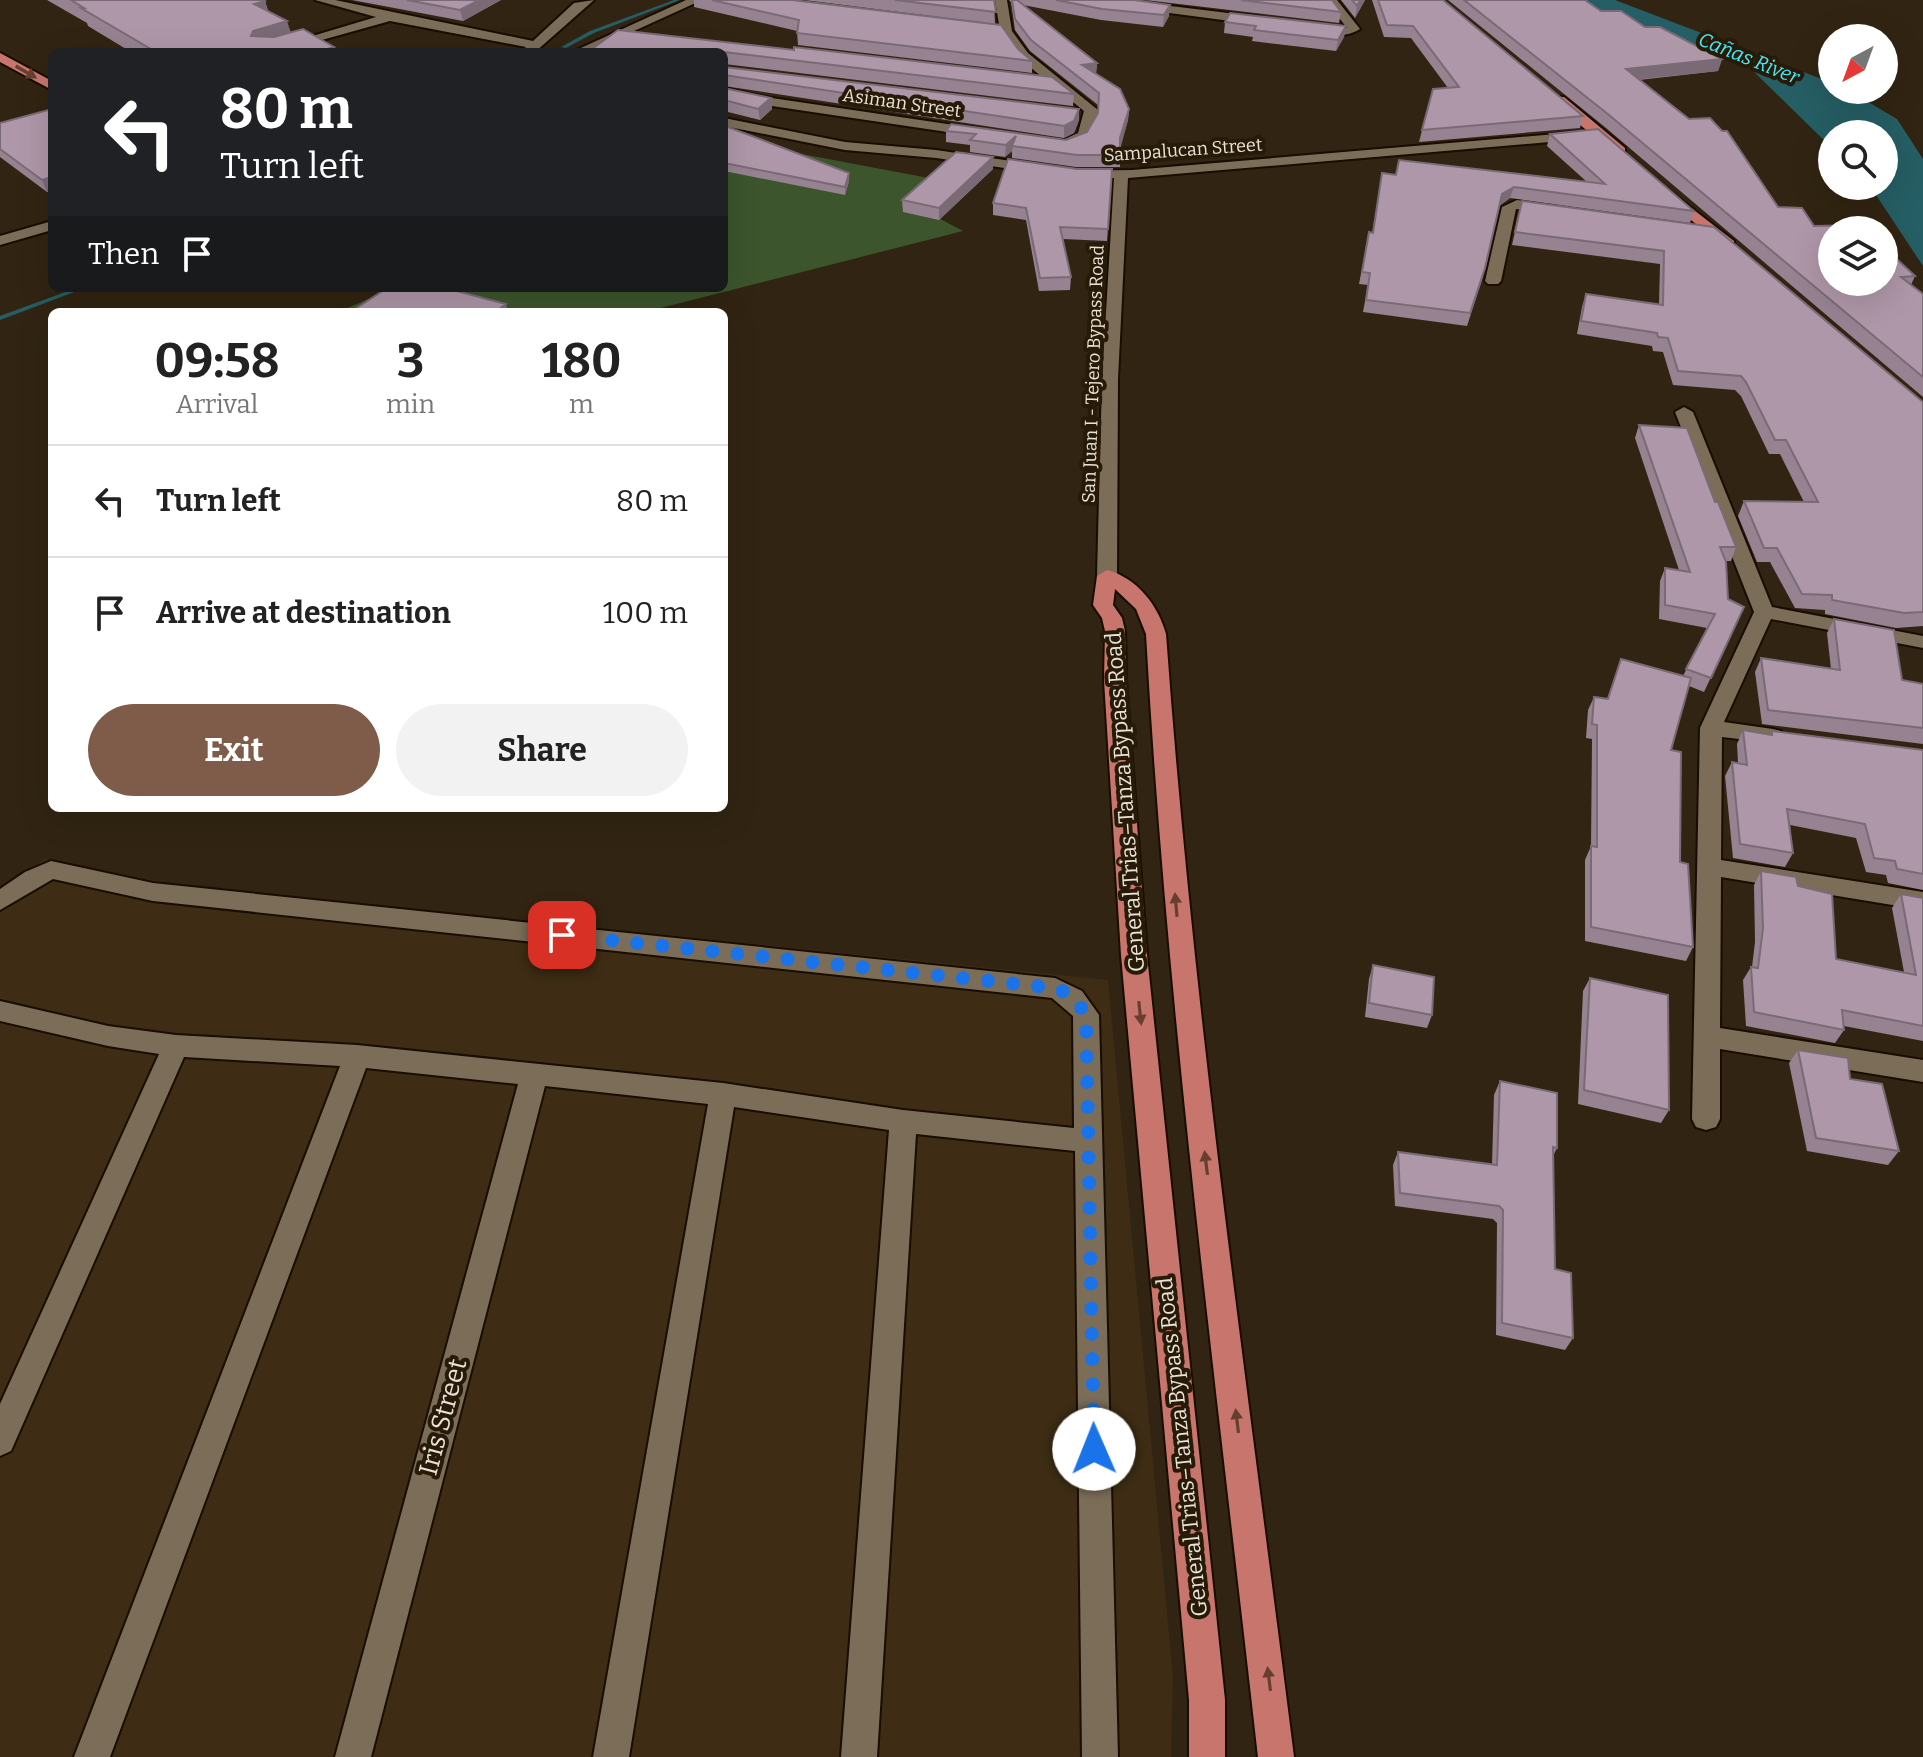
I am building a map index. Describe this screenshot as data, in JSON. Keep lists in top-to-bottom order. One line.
{"streets":{"main road":["General Trias–Tanza Bypass Road"],"street":["Asiman Street","Sampalucan Street","San Juan I - Tejero Bypass Road","Iris Street"]},"crossings":[["Sampalucan Street","San Juan I - Tejero Bypass Road"],["San Juan I - Tejero Bypass Road","General Trias–Tanza Bypass Road"]],"water":["Cañas River"],"north":"bottom left","page":{"turn":["80 m","Turn left"],"then":"Then","eta":["09:58","Arrival","3","min","180","m"],"list":[{"name":"Turn left","value":"80 m"},{"name":"Arrive at destination","value":"100 m"}],"buttons":["Exit","Share"]}}
